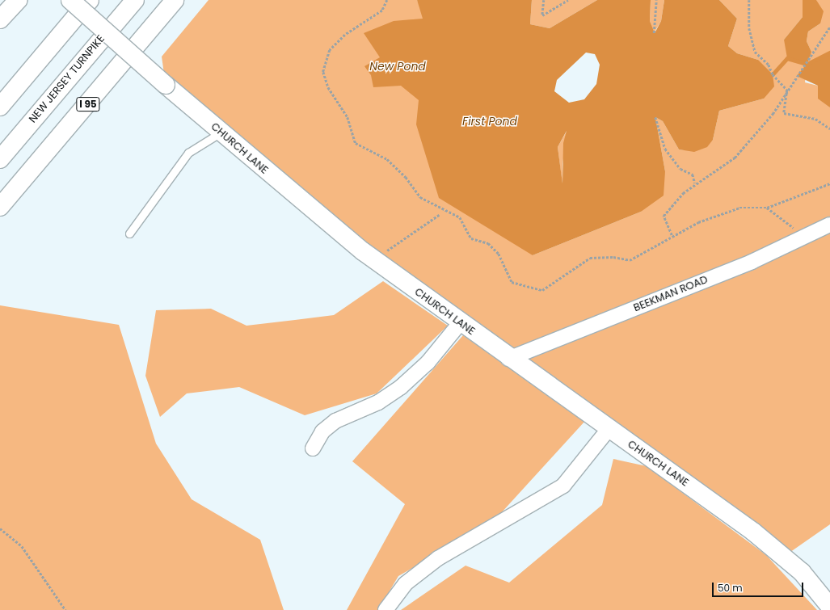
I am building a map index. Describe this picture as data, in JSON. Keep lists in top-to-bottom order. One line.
{"streets":{"main road":["NEW JERSEY TURNPIKE","I 95","CHURCH LANE"],"street":["BEEKMAN ROAD"]},"crossings":[["CHURCH LANE","BEEKMAN ROAD"]],"water":["New Pond","First Pond"],"scale_bar":"50 m"}
